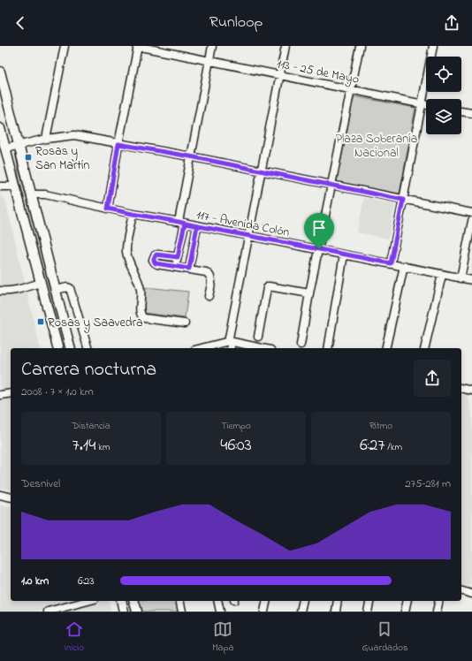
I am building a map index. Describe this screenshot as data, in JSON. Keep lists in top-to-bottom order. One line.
{"streets":{"street":["113 - 25 de Mayo","117 - Avenida Colón"]},"parks":["Plaza Soberanía Nacional"],"places":{"transit":["Rosas y San Martín","Rosas y Saavedra"]},"page":{"header":"Runloop","heading":["Carrera nocturna","20:08 · 7 × 1.0 km"],"stats":[["Distancia","7.14 km"],["Tiempo","46:03"],["Ritmo","6:27 /km"]],"chart":["Desnivel","275–281 m"],"list":[{"name":"1.0 km","note":"6:23"}],"tabs":["Inicio","Mapa","Guardados"]}}
